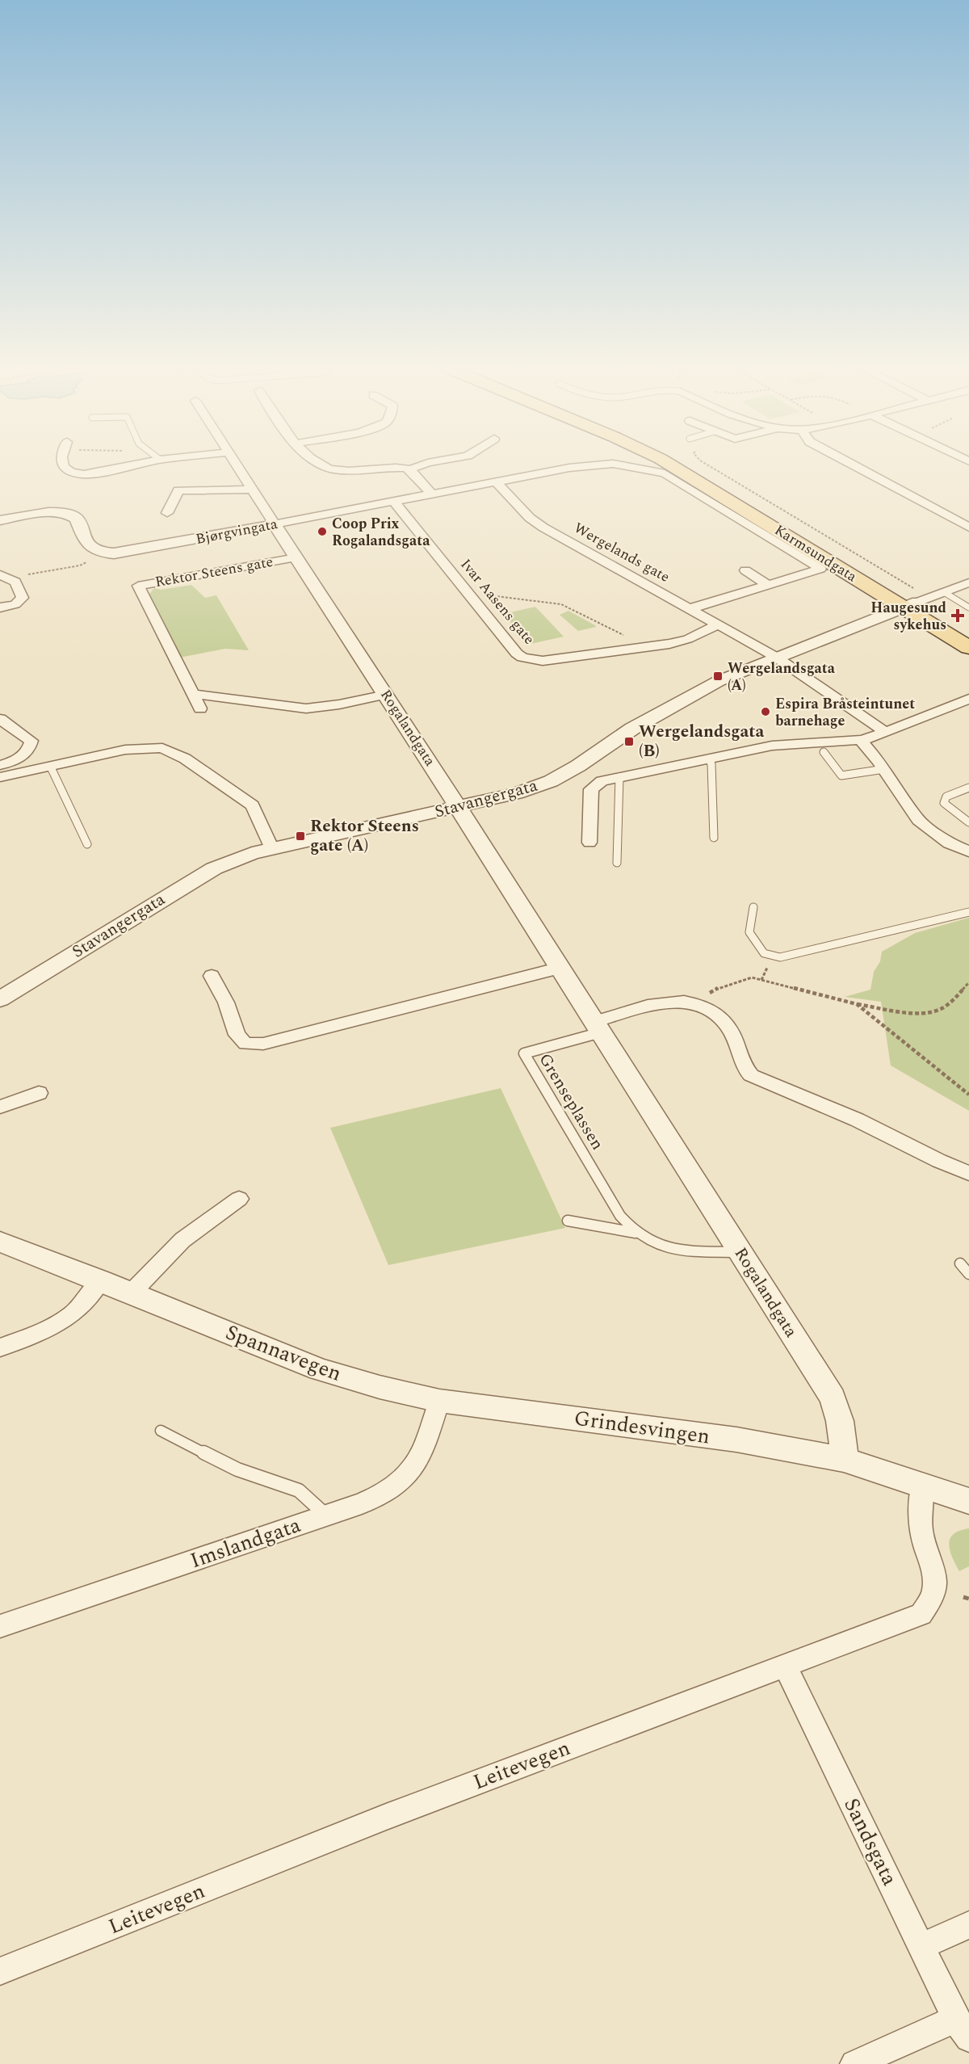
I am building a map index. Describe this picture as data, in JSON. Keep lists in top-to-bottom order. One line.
{"streets":{"main road":["Karmsundgata"],"street":["Bjørgvingata","Wergelands gate","Rektor Steens gate","Ivar Aasens gate","Rogalandgata","Stavangergata","Spannavegen","Grindesvingen","Imslandgata","Leitevegen","Sandsgata"],"lane":["Grenseplassen"]},"crossings":[["Bjørgvingata","Wergelands gate"],["Bjørgvingata","Ivar Aasens gate"],["Bjørgvingata","Rogalandgata"],["Wergelands gate","Ivar Aasens gate"],["Wergelands gate","Stavangergata"],["Karmsundgata","Stavangergata"],["Rektor Steens gate","Rogalandgata"],["Rogalandgata","Stavangergata"],["Rogalandgata","Grenseplassen"],["Rogalandgata","Grindesvingen"],["Spannavegen","Grindesvingen"],["Spannavegen","Imslandgata"],["Grindesvingen","Imslandgata"],["Leitevegen","Sandsgata"]],"places":{"other":["Coop Prix Rogalandsgata","Espira Bråsteintunet barnehage"],"health":["Haugesund sykehus"],"transit":["Wergelandsgata (A)","Wergelandsgata (B)","Rektor Steens gate (A)"]}}
